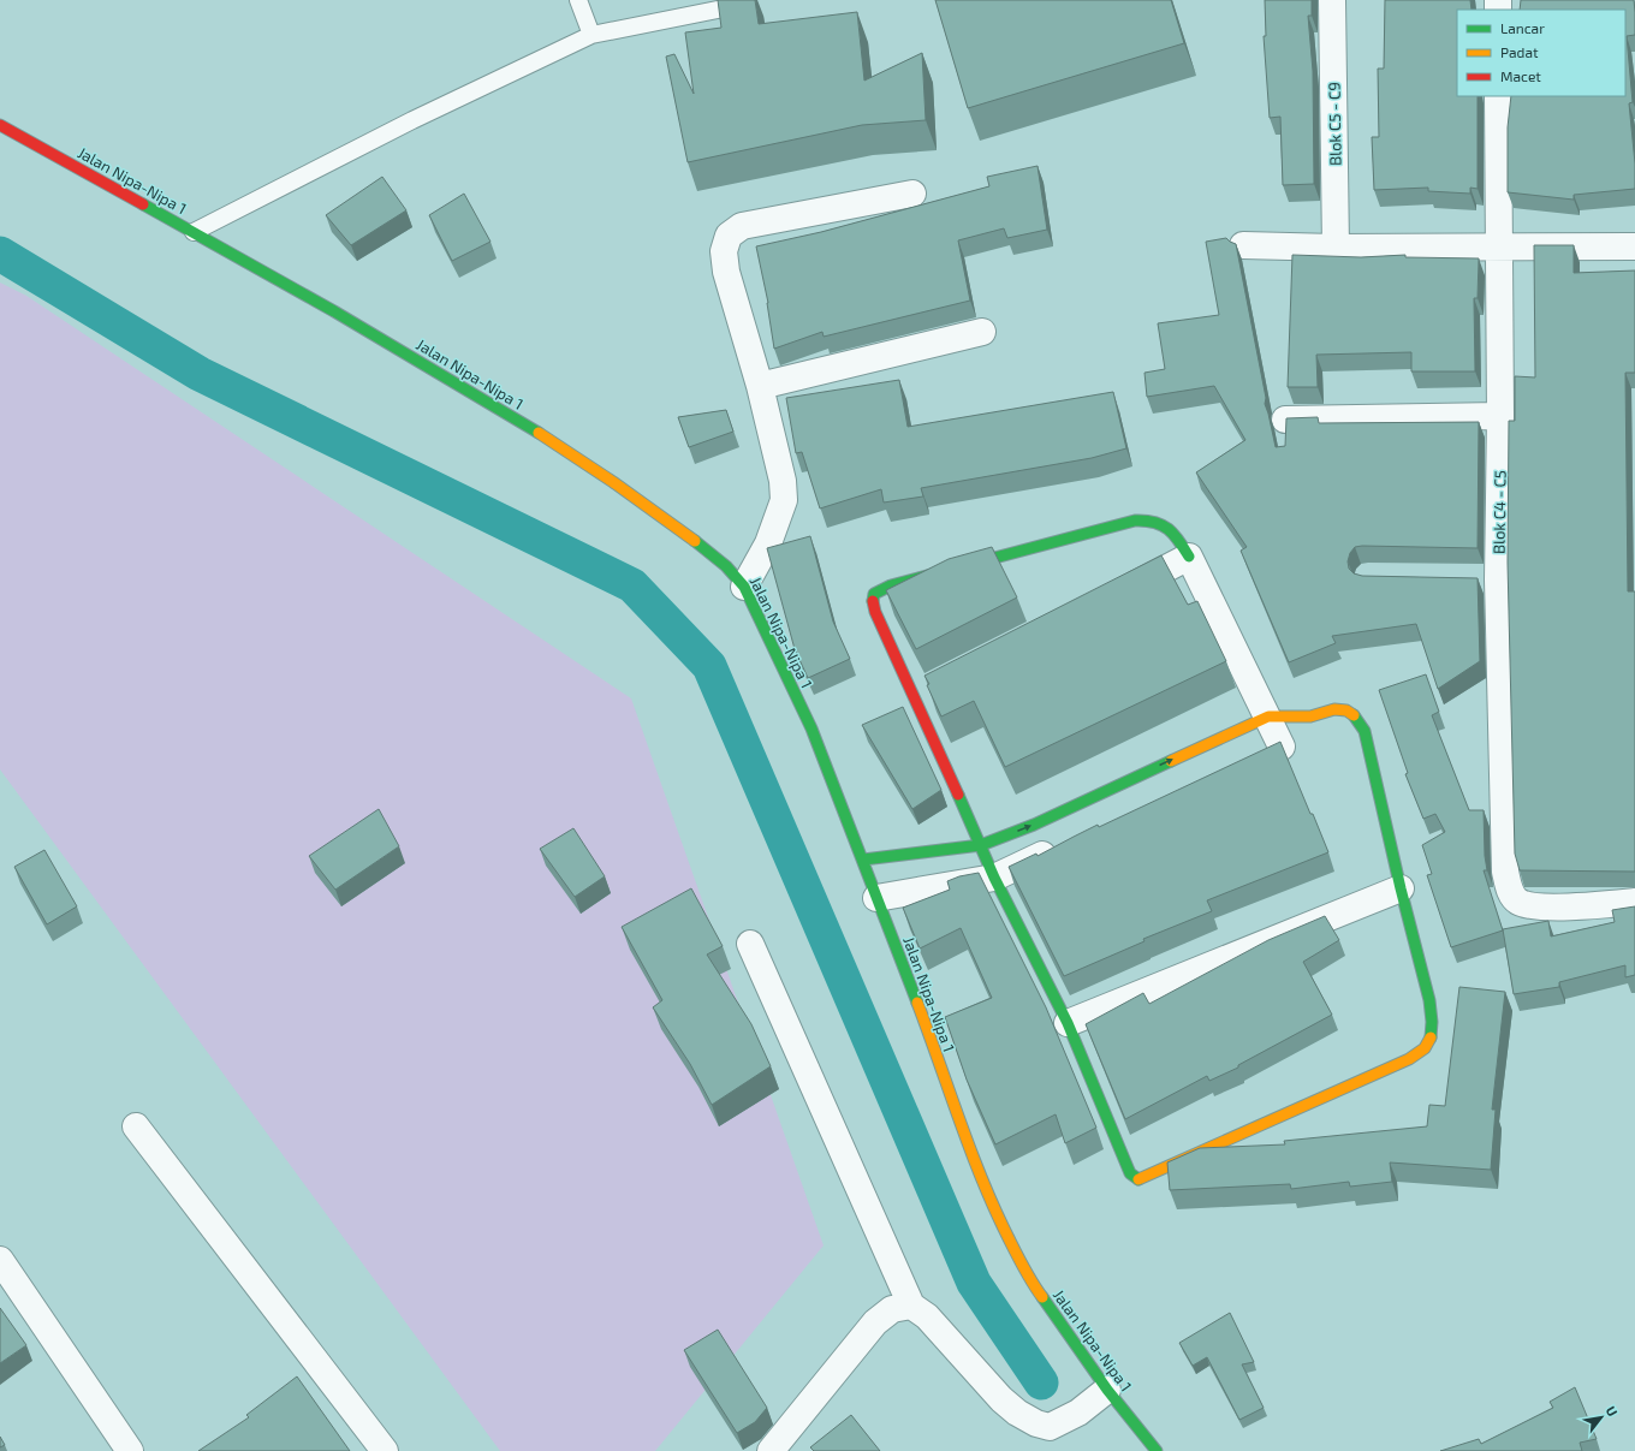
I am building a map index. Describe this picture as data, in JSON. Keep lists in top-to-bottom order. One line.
{"streets":{"street":["Blok C5 - C9","Jalan Nipa-Nipa 1","Blok C4 - C5"]},"legend":["Lancar","Padat","Macet"],"north":"top right"}
